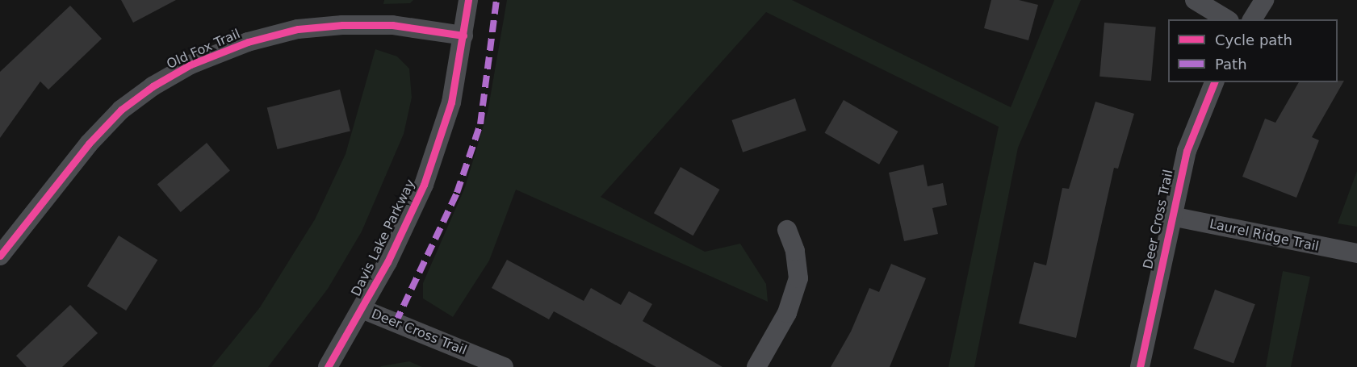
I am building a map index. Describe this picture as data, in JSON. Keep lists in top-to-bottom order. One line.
{"streets":{"street":["Old Fox Trail","Deer Cross Trail","Laurel Ridge Trail","Davis Lake Parkway"]},"crossings":[["Old Fox Trail","Davis Lake Parkway"],["Deer Cross Trail","Laurel Ridge Trail"],["Deer Cross Trail","Davis Lake Parkway"]],"legend":["Cycle path","Path"]}
